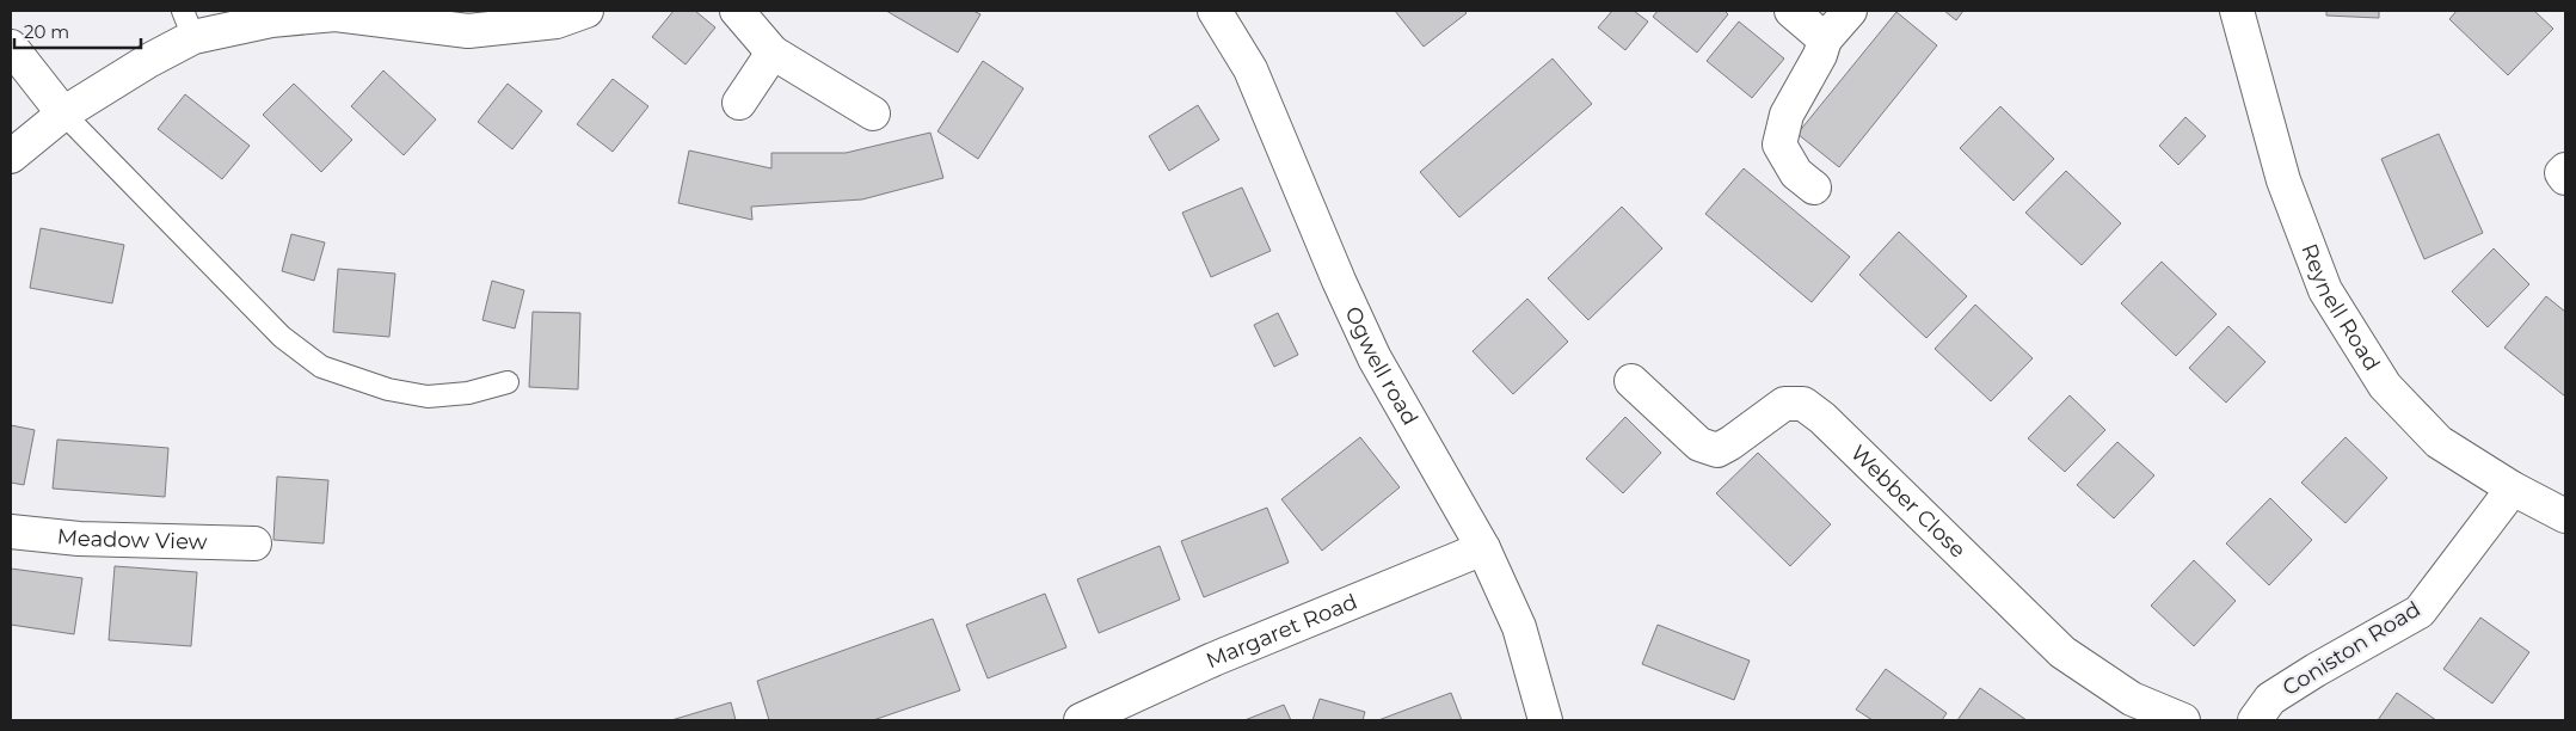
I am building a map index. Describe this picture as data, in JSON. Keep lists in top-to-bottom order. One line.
{"streets":{"street":["Reynell Road","Ogwell road","Webber Close","Meadow View","Margaret Road","Coniston Road"]},"crossings":[["Reynell Road","Coniston Road"],["Ogwell road","Margaret Road"]],"scale_bar":"20 m"}
